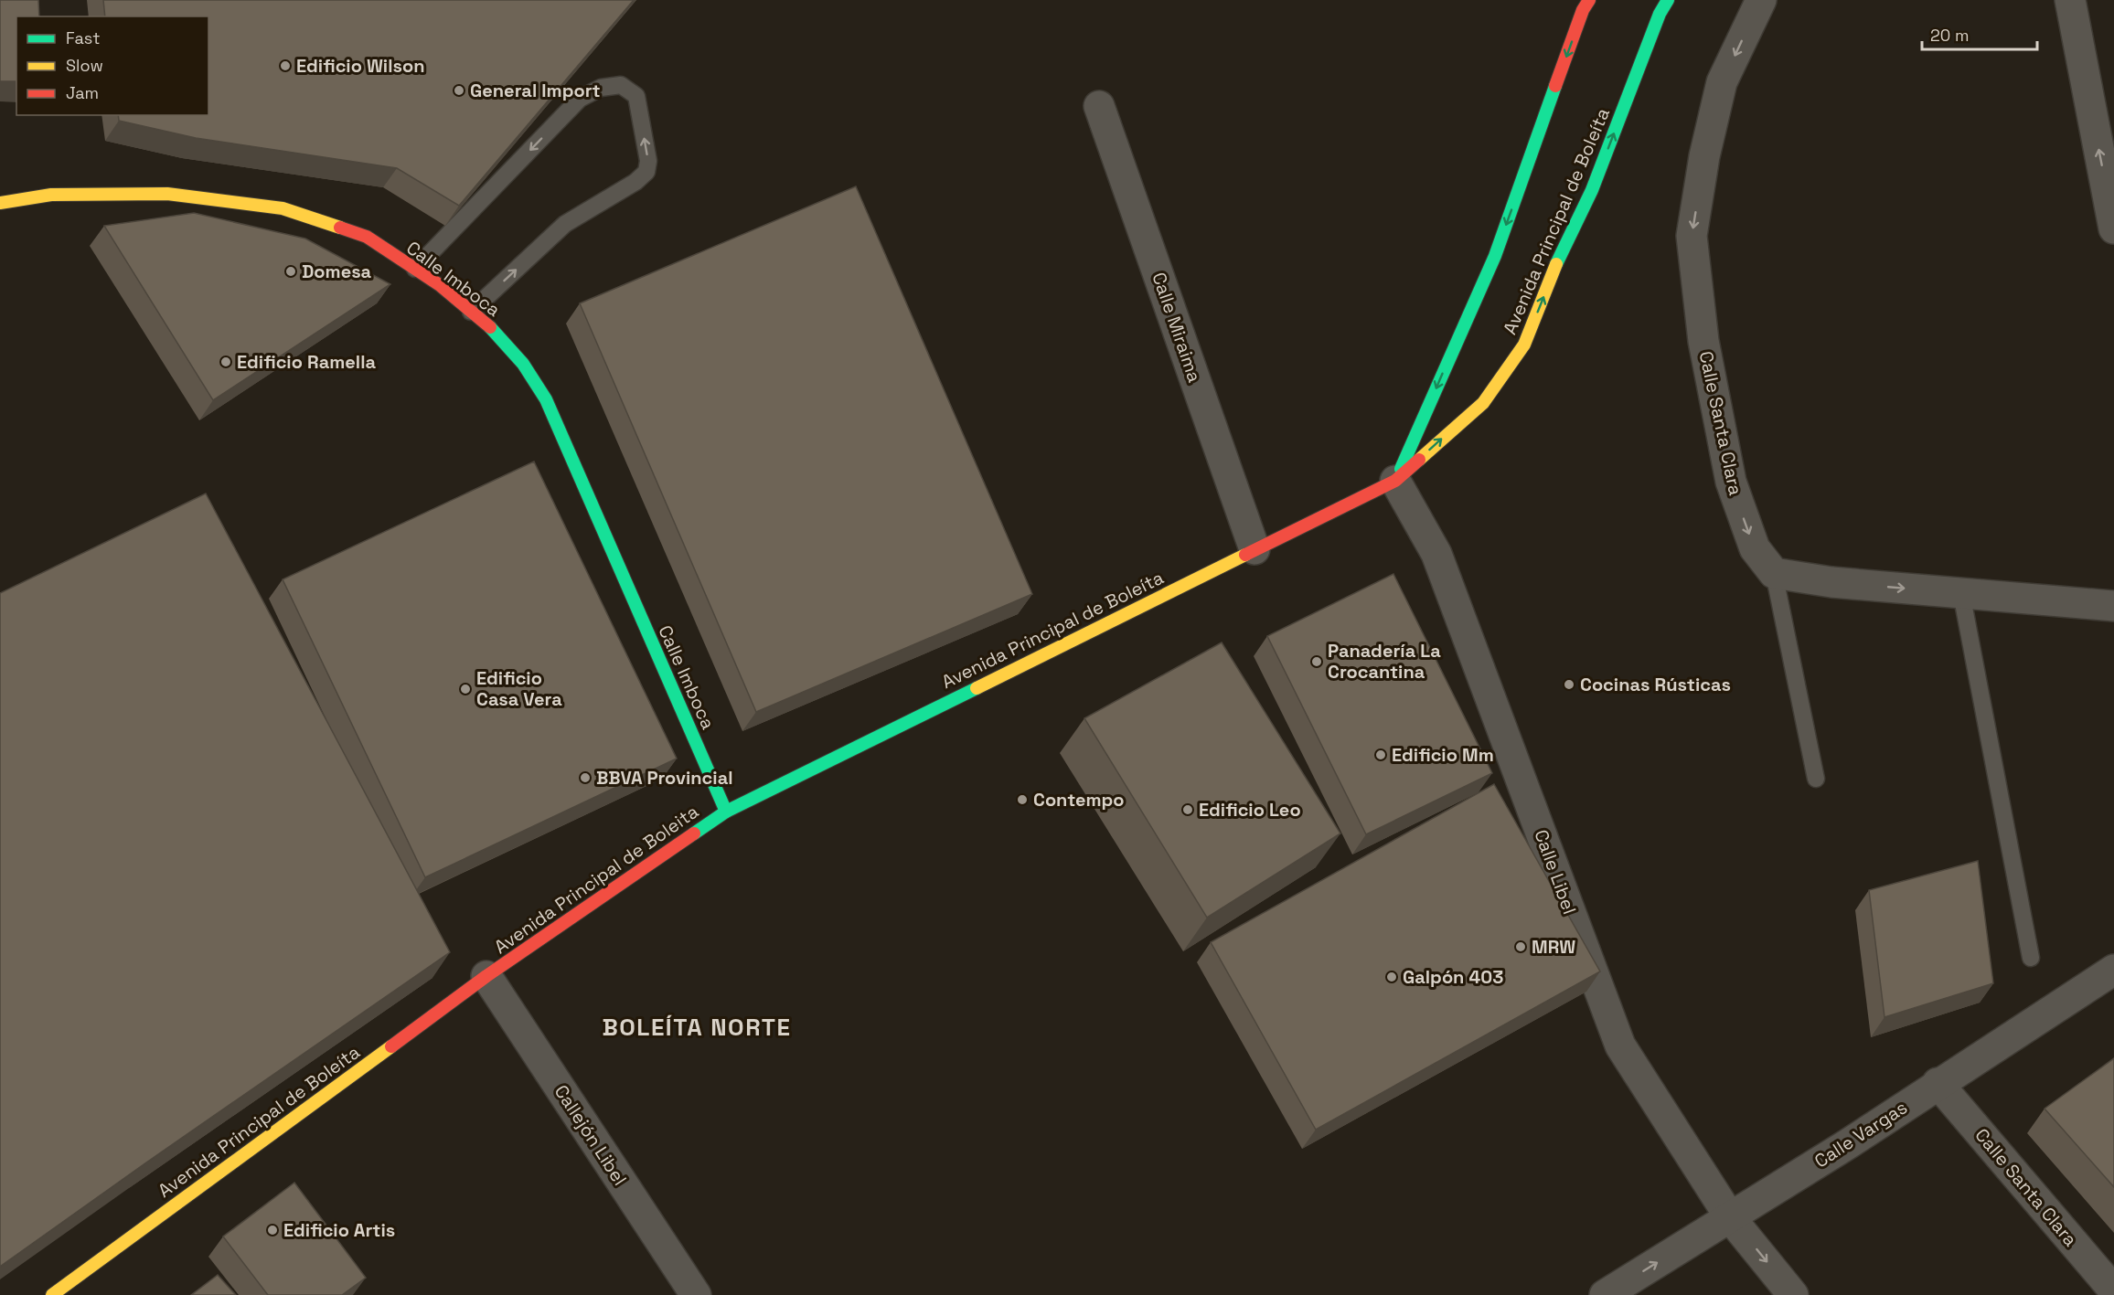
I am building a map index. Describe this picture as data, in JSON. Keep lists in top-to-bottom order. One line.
{"streets":{"street":["Avenida Principal de Boleíta","Calle Imboca","Calle Miraima","Calle Santa Clara","Calle Libel","Avenida Principal de Boleita","Calle Vargas","Callejón Libel"]},"crossings":[["Avenida Principal de Boleíta","Calle Imboca"],["Avenida Principal de Boleíta","Calle Miraima"],["Avenida Principal de Boleíta","Calle Libel"],["Avenida Principal de Boleíta","Avenida Principal de Boleita"],["Avenida Principal de Boleíta","Callejón Libel"],["Calle Imboca","Avenida Principal de Boleita"],["Calle Santa Clara","Calle Vargas"],["Calle Libel","Calle Vargas"],["Avenida Principal de Boleita","Callejón Libel"]],"districts":["BOLEÍTA NORTE"],"places":["Edificio Wilson","General Import","Domesa","Edificio Ramella","Panadería La Crocantina","Cocinas Rústicas","Edificio Casa Vera","Edificio Mm","BBVA Provincial","Contempo","Edificio Leo","MRW","Galpón 403","Edificio Artis"],"legend":["Fast","Slow","Jam"],"scale_bar":"20 m"}
